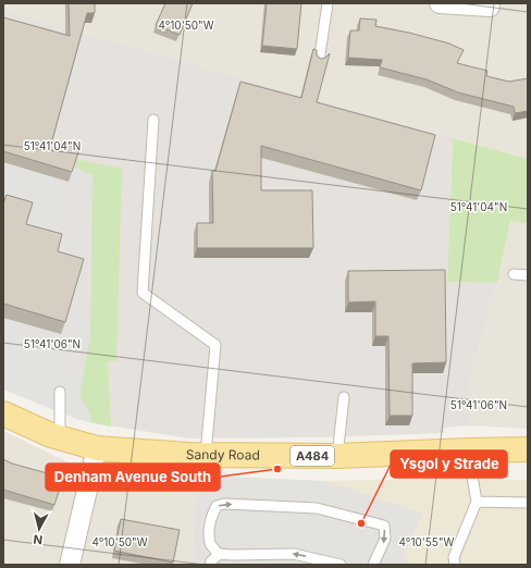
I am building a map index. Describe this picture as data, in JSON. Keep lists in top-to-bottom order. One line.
{"streets":{"main road":["Sandy Road","A484"]},"places":["Denham Avenue South","Ysgol y Strade"],"north":"bottom","coordinates":["4°10'50\"W","51°41'04\"N","51°41'06\"N","4°10'55\"W"]}
